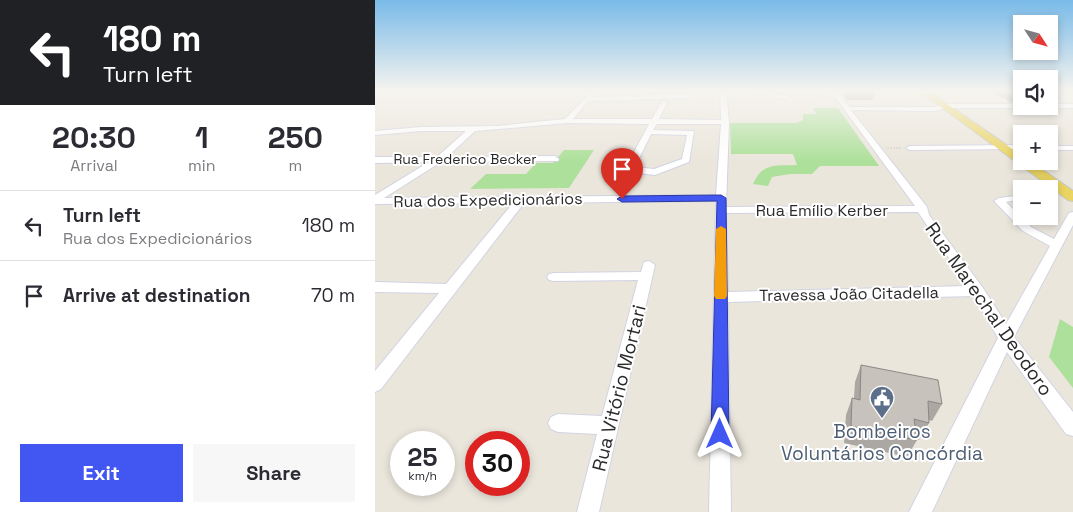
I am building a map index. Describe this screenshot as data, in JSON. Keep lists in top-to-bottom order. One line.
{"streets":{"street":["Rua Frederico Becker","Rua dos Expedicionários","Rua Emílio Kerber","Travessa João Citadella","Rua Marechal Deodoro","Rua Vitório Mortari"]},"crossings":[["Rua dos Expedicionários","Rua Emílio Kerber"],["Rua Emílio Kerber","Rua Marechal Deodoro"],["Travessa João Citadella","Rua Marechal Deodoro"]],"places":{"public building":["Bombeiros Voluntários Concórdia"]},"north":"bottom right","page":{"turn":["180 m","Turn left"],"map_buttons":["+","−"],"eta":["20:30","Arrival","1","min","250","m"],"list":[{"name":"Turn left","note":"Rua dos Expedicionários","value":"180 m"},{"name":"Arrive at destination","value":"70 m"}],"speed":"25 km/h","limit":"30","buttons":["Exit","Share"]}}
